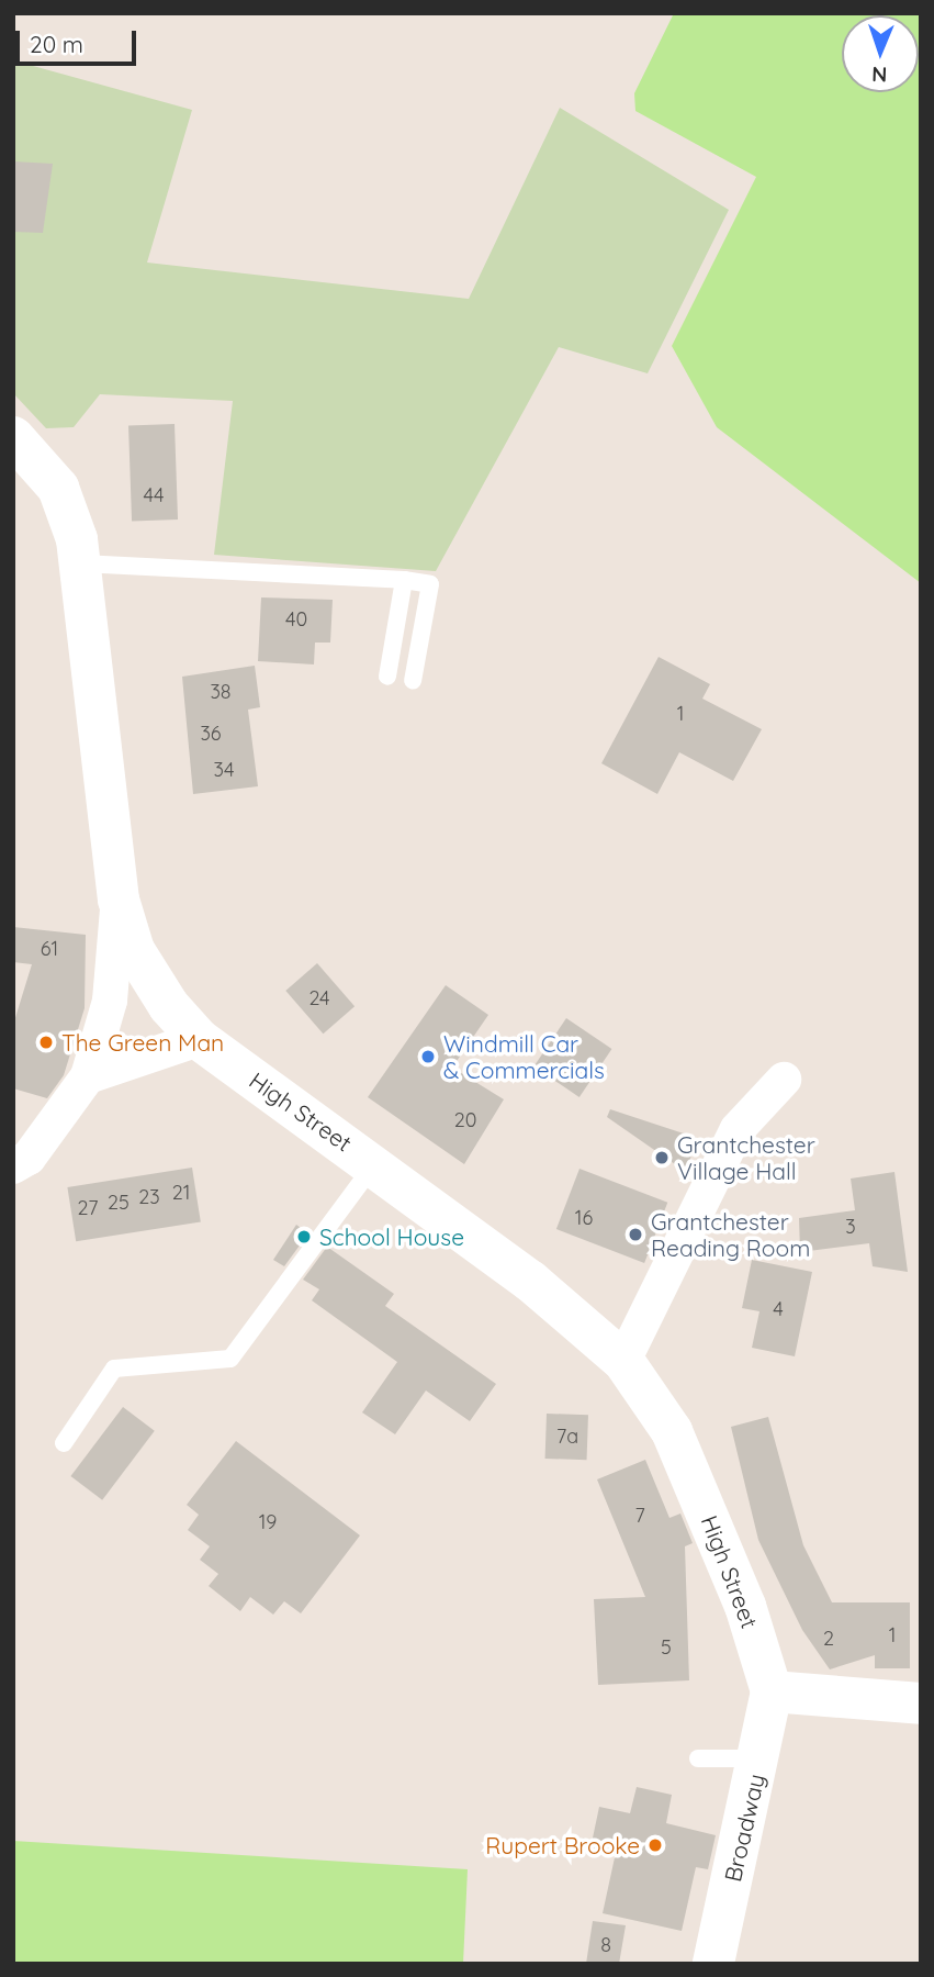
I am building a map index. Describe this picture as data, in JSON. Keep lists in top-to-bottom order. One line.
{"streets":{"street":["High Street","Broadway"]},"crossings":[["High Street","Broadway"]],"places":["The Green Man","Windmill Car & Commercials","Grantchester Village Hall","Grantchester Reading Room","School House","Rupert Brooke"],"house_numbers":["44","40","38","1","36","34","61","24","20","21","23","25","27","16","3","4","7a","7","19","1","2","5","8"],"scale_bar":"20 m","north":"bottom"}
